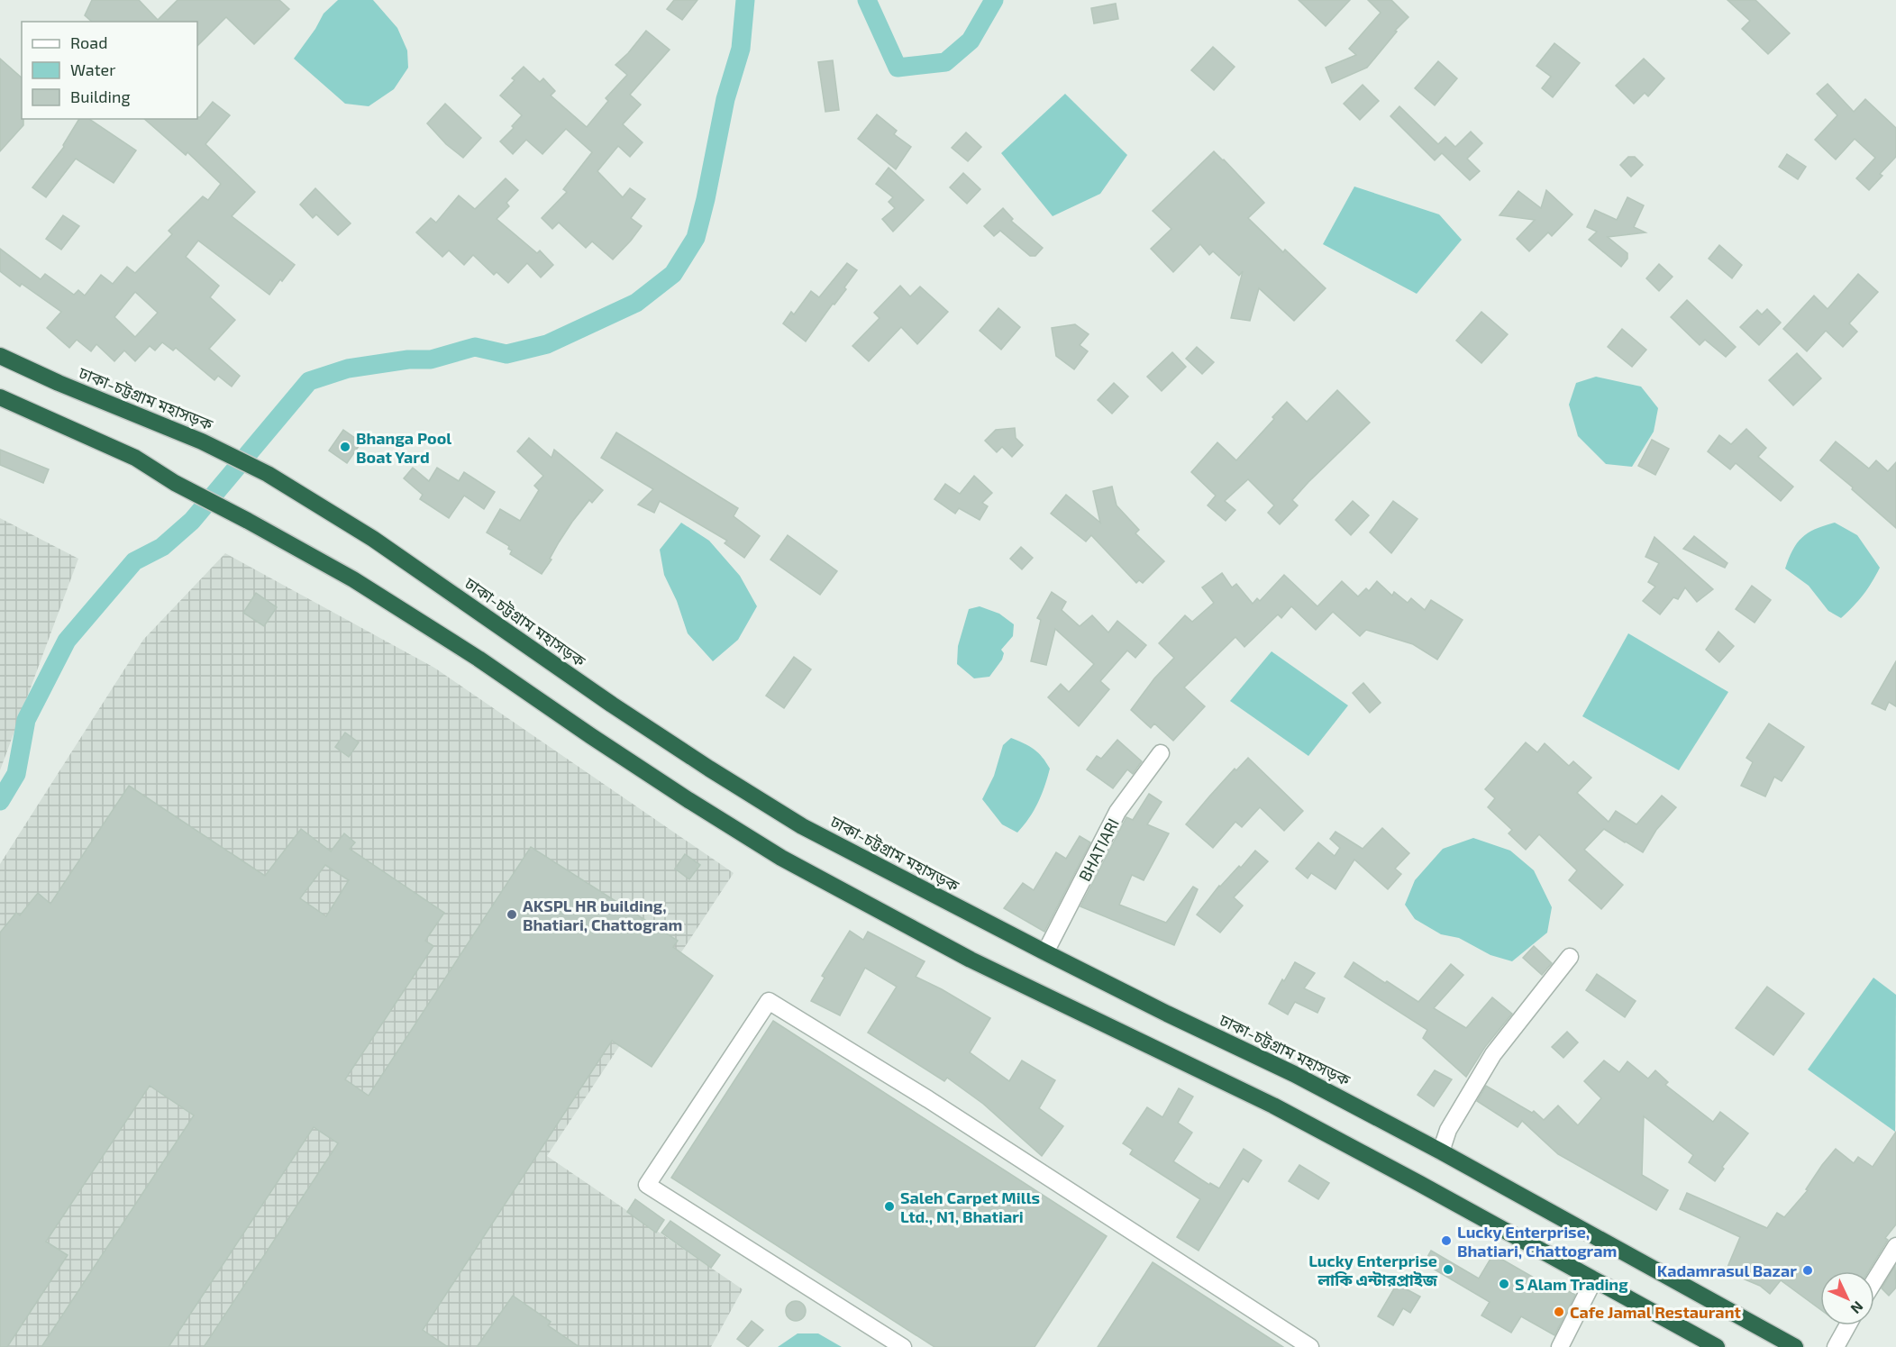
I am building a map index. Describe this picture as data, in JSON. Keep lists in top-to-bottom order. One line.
{"streets":{"highway":["ঢাকা-চট্টগ্রাম মহাসড়ক"],"street":["BHATIARI"]},"crossings":[["ঢাকা-চট্টগ্রাম মহাসড়ক","BHATIARI"]],"places":["Bhanga Pool Boat Yard","AKSPL HR building, Bhatiari, Chattogram","Saleh Carpet Mills Ltd., N1, Bhatiari","Lucky Enterprise, Bhatiari, Chattogram","Lucky Enterprise লাকি এন্টারপ্রাইজ","Kadamrasul Bazar","S Alam Trading","Cafe Jamal Restaurant"],"legend":["Road","Water","Building"],"north":"bottom right"}
